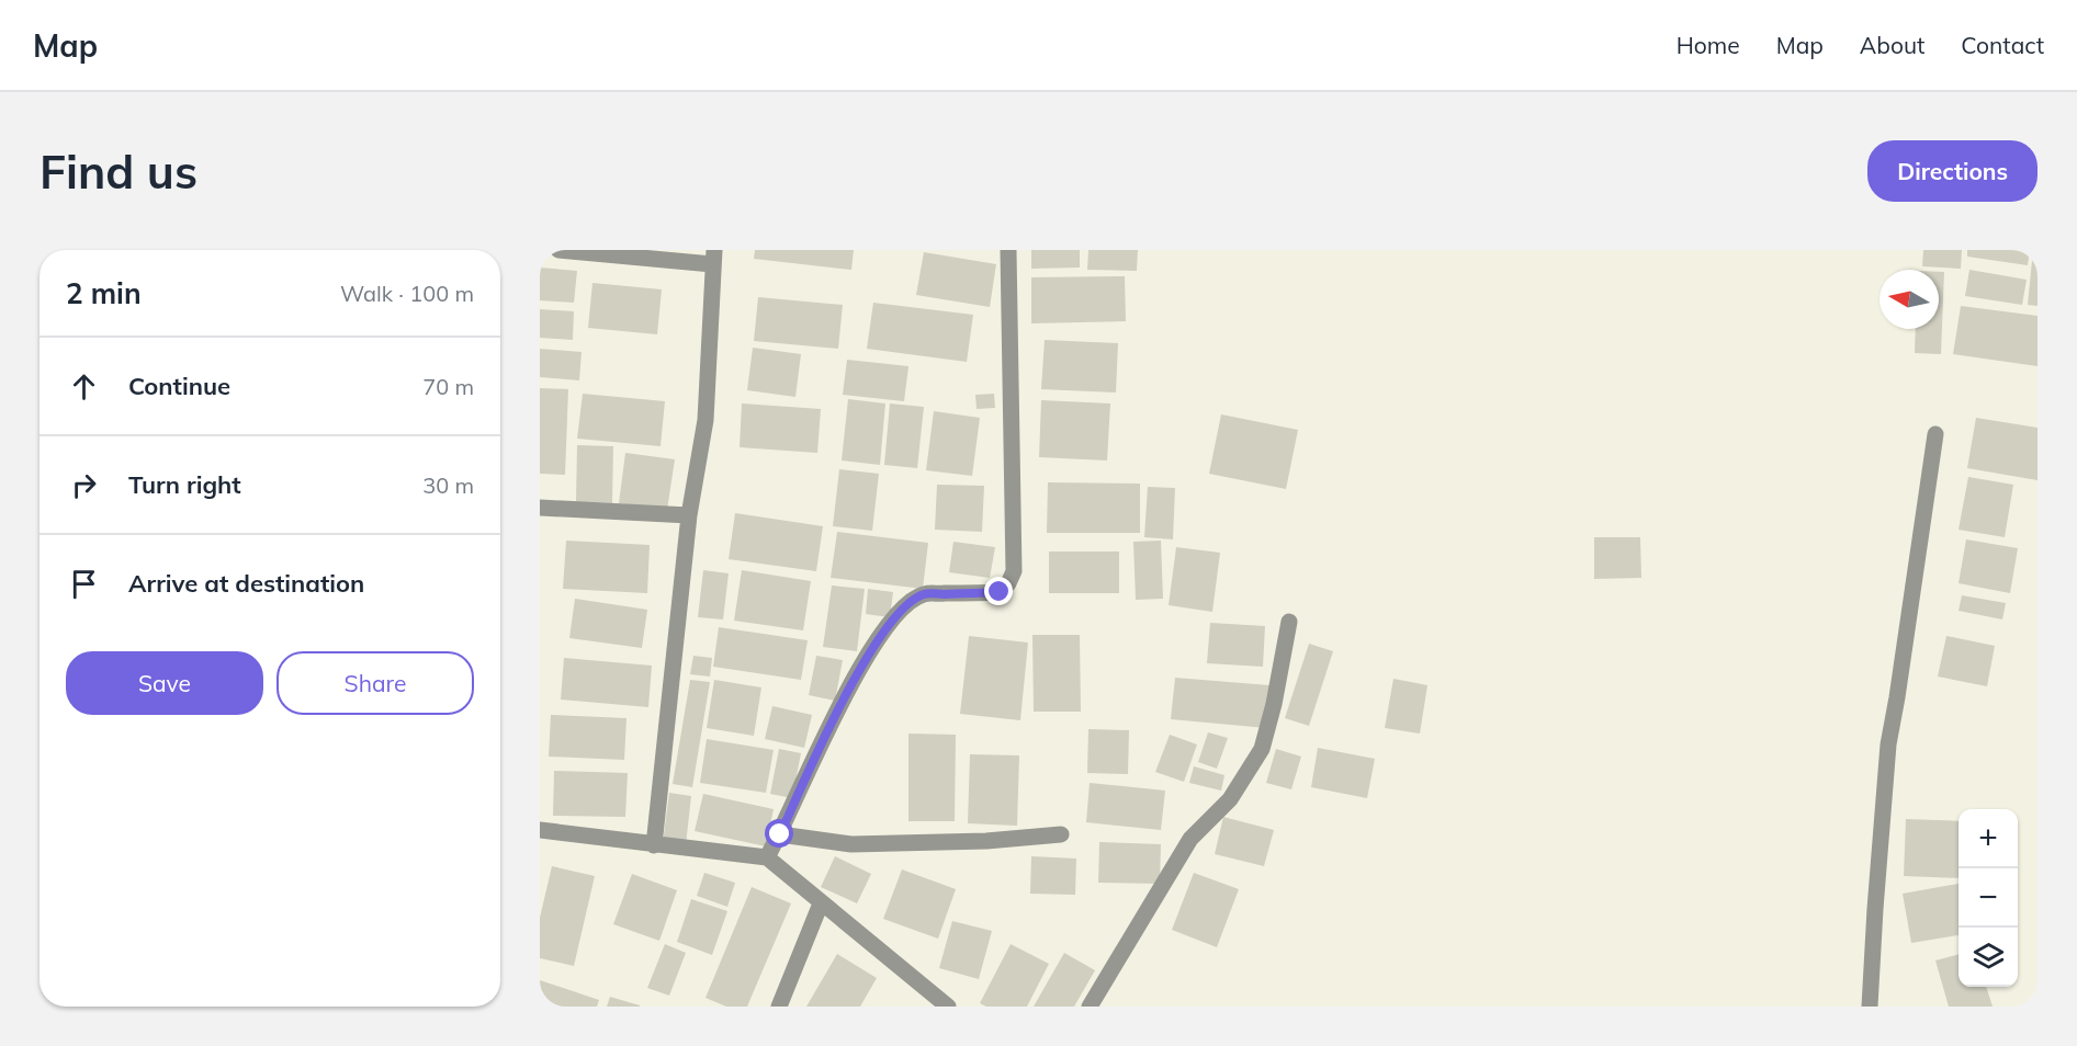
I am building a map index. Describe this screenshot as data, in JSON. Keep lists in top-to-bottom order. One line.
{"north":"left","page":{"header":"Map","nav":["Home","Map","About","Contact"],"buttons":["Directions",["Save","Share"]],"title":"Find us","heading":["2 min","Walk · 100 m"],"list":[["Continue","70 m"],["Turn right","30 m"],"Arrive at destination"],"map_buttons":["+","−"]}}
